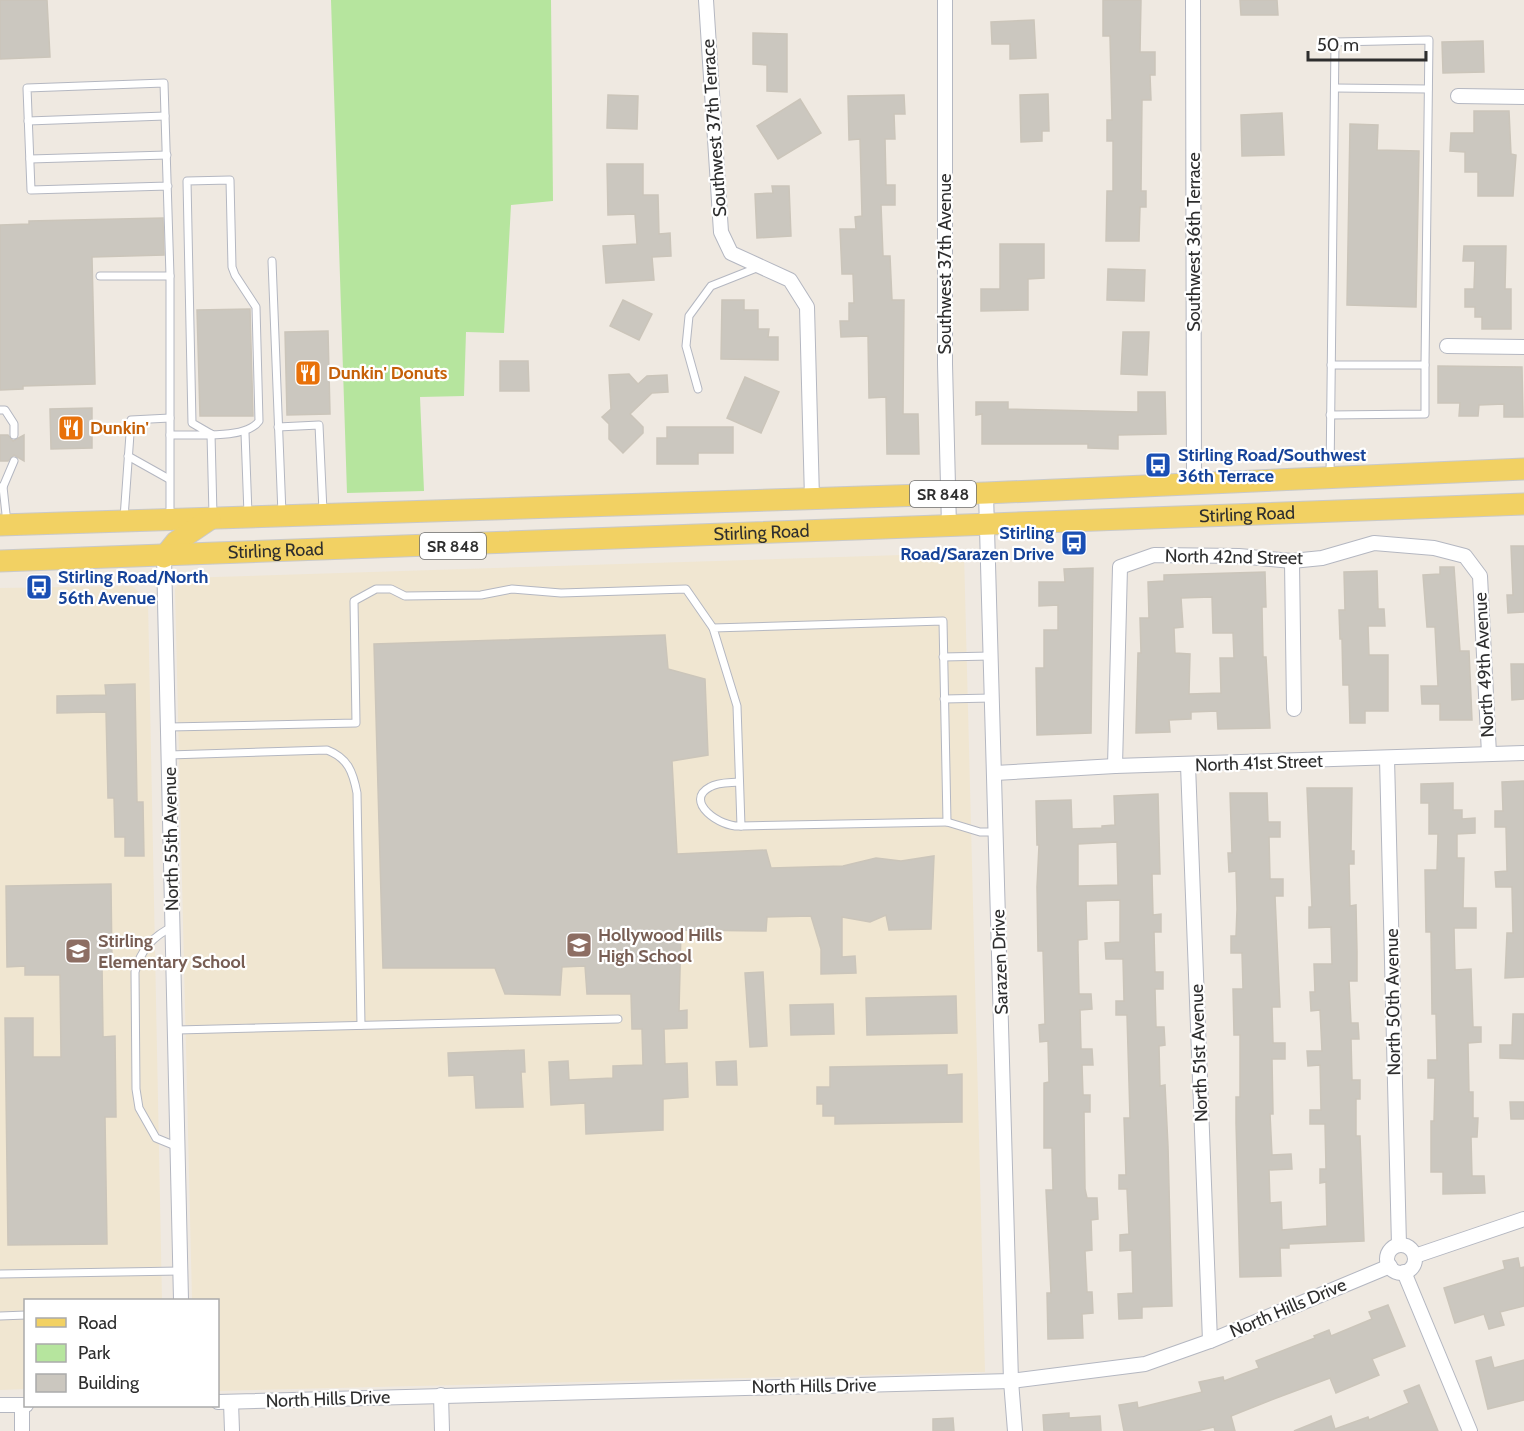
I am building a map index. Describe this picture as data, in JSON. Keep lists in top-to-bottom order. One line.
{"streets":{"main road":["SR 848","Stirling Road"],"street":["Southwest 37th Terrace","Southwest 36th Terrace","Southwest 37th Avenue","North 42nd Street","North 49th Avenue","North 41st Street","North 55th Avenue","Sarazen Drive","North 50th Avenue","North 51st Avenue","North Hills Drive"]},"crossings":[["Southwest 37th Terrace","Stirling Road"],["Southwest 36th Terrace","Stirling Road"],["Southwest 37th Avenue","Stirling Road"],["Stirling Road","North 55th Avenue"],["Stirling Road","Sarazen Drive"],["North 42nd Street","North 49th Avenue"],["North 42nd Street","North 41st Street"],["North 49th Avenue","North 41st Street"],["North 41st Street","Sarazen Drive"],["North 41st Street","North 50th Avenue"],["North 41st Street","North 51st Avenue"],["Sarazen Drive","North Hills Drive"],["North 50th Avenue","North Hills Drive"],["North 51st Avenue","North Hills Drive"]],"places":{"restaurant":["Dunkin' Donuts","Dunkin'"],"bus stop":["Stirling Road/Southwest 36th Terrace","Stirling Road/Sarazen Drive","Stirling Road/North 56th Avenue"],"school or university":["Hollywood Hills High School","Stirling Elementary School"]},"legend":["Road","Park","Building"],"scale_bar":"50 m"}
